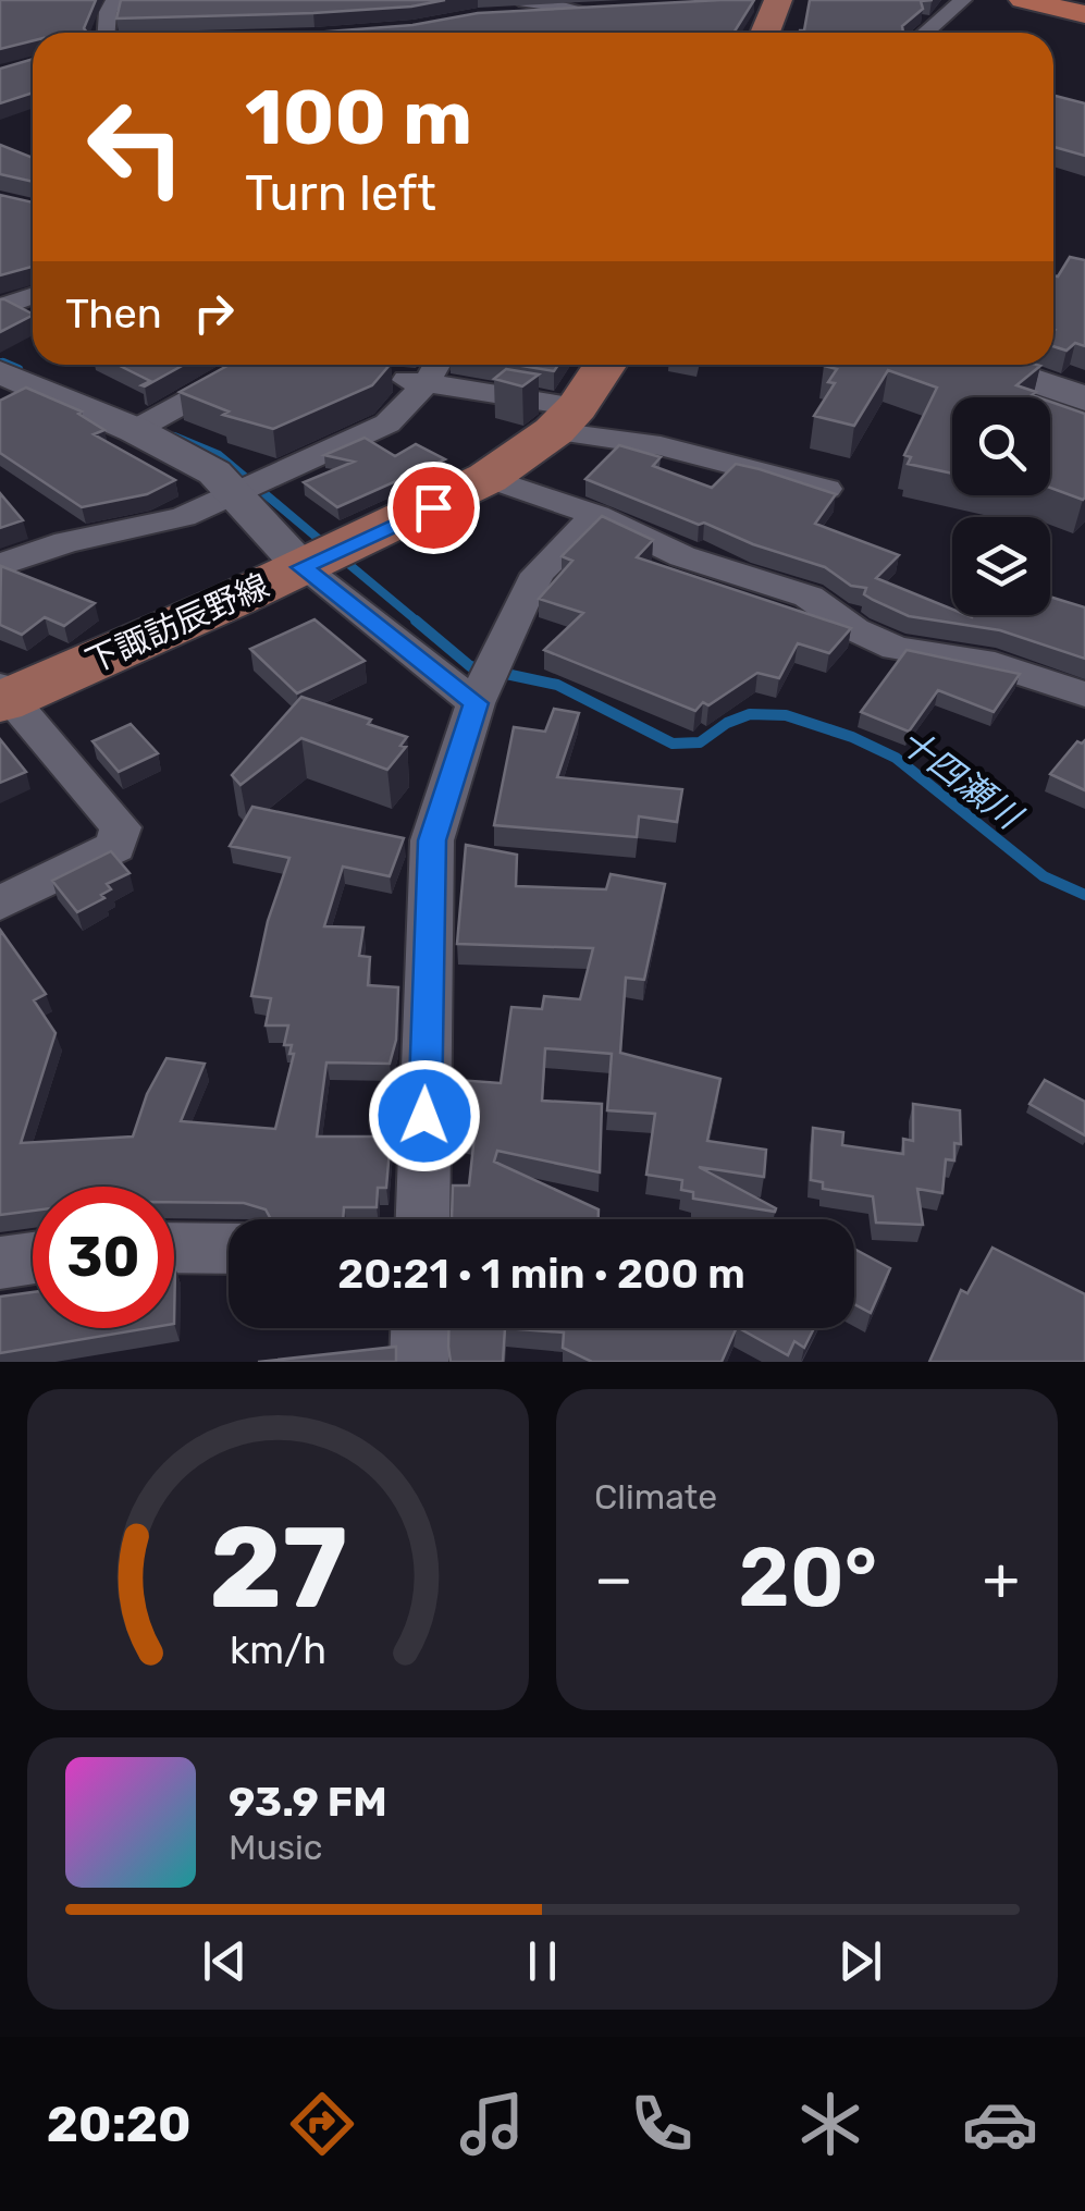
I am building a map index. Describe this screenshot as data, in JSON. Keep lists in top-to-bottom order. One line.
{"streets":{"main road":["下諏訪辰野線"]},"water":["十四瀬川"],"page":{"turn":["100 m","Turn left"],"then":"Then","limit":"30","trip":"20:21 · 1 min · 200 m","tile":"Climate","heat":["−","20°","+"],"song":["93.9 FM","Music"],"tabs":"20:20","gauge":["27","km/h"]}}
